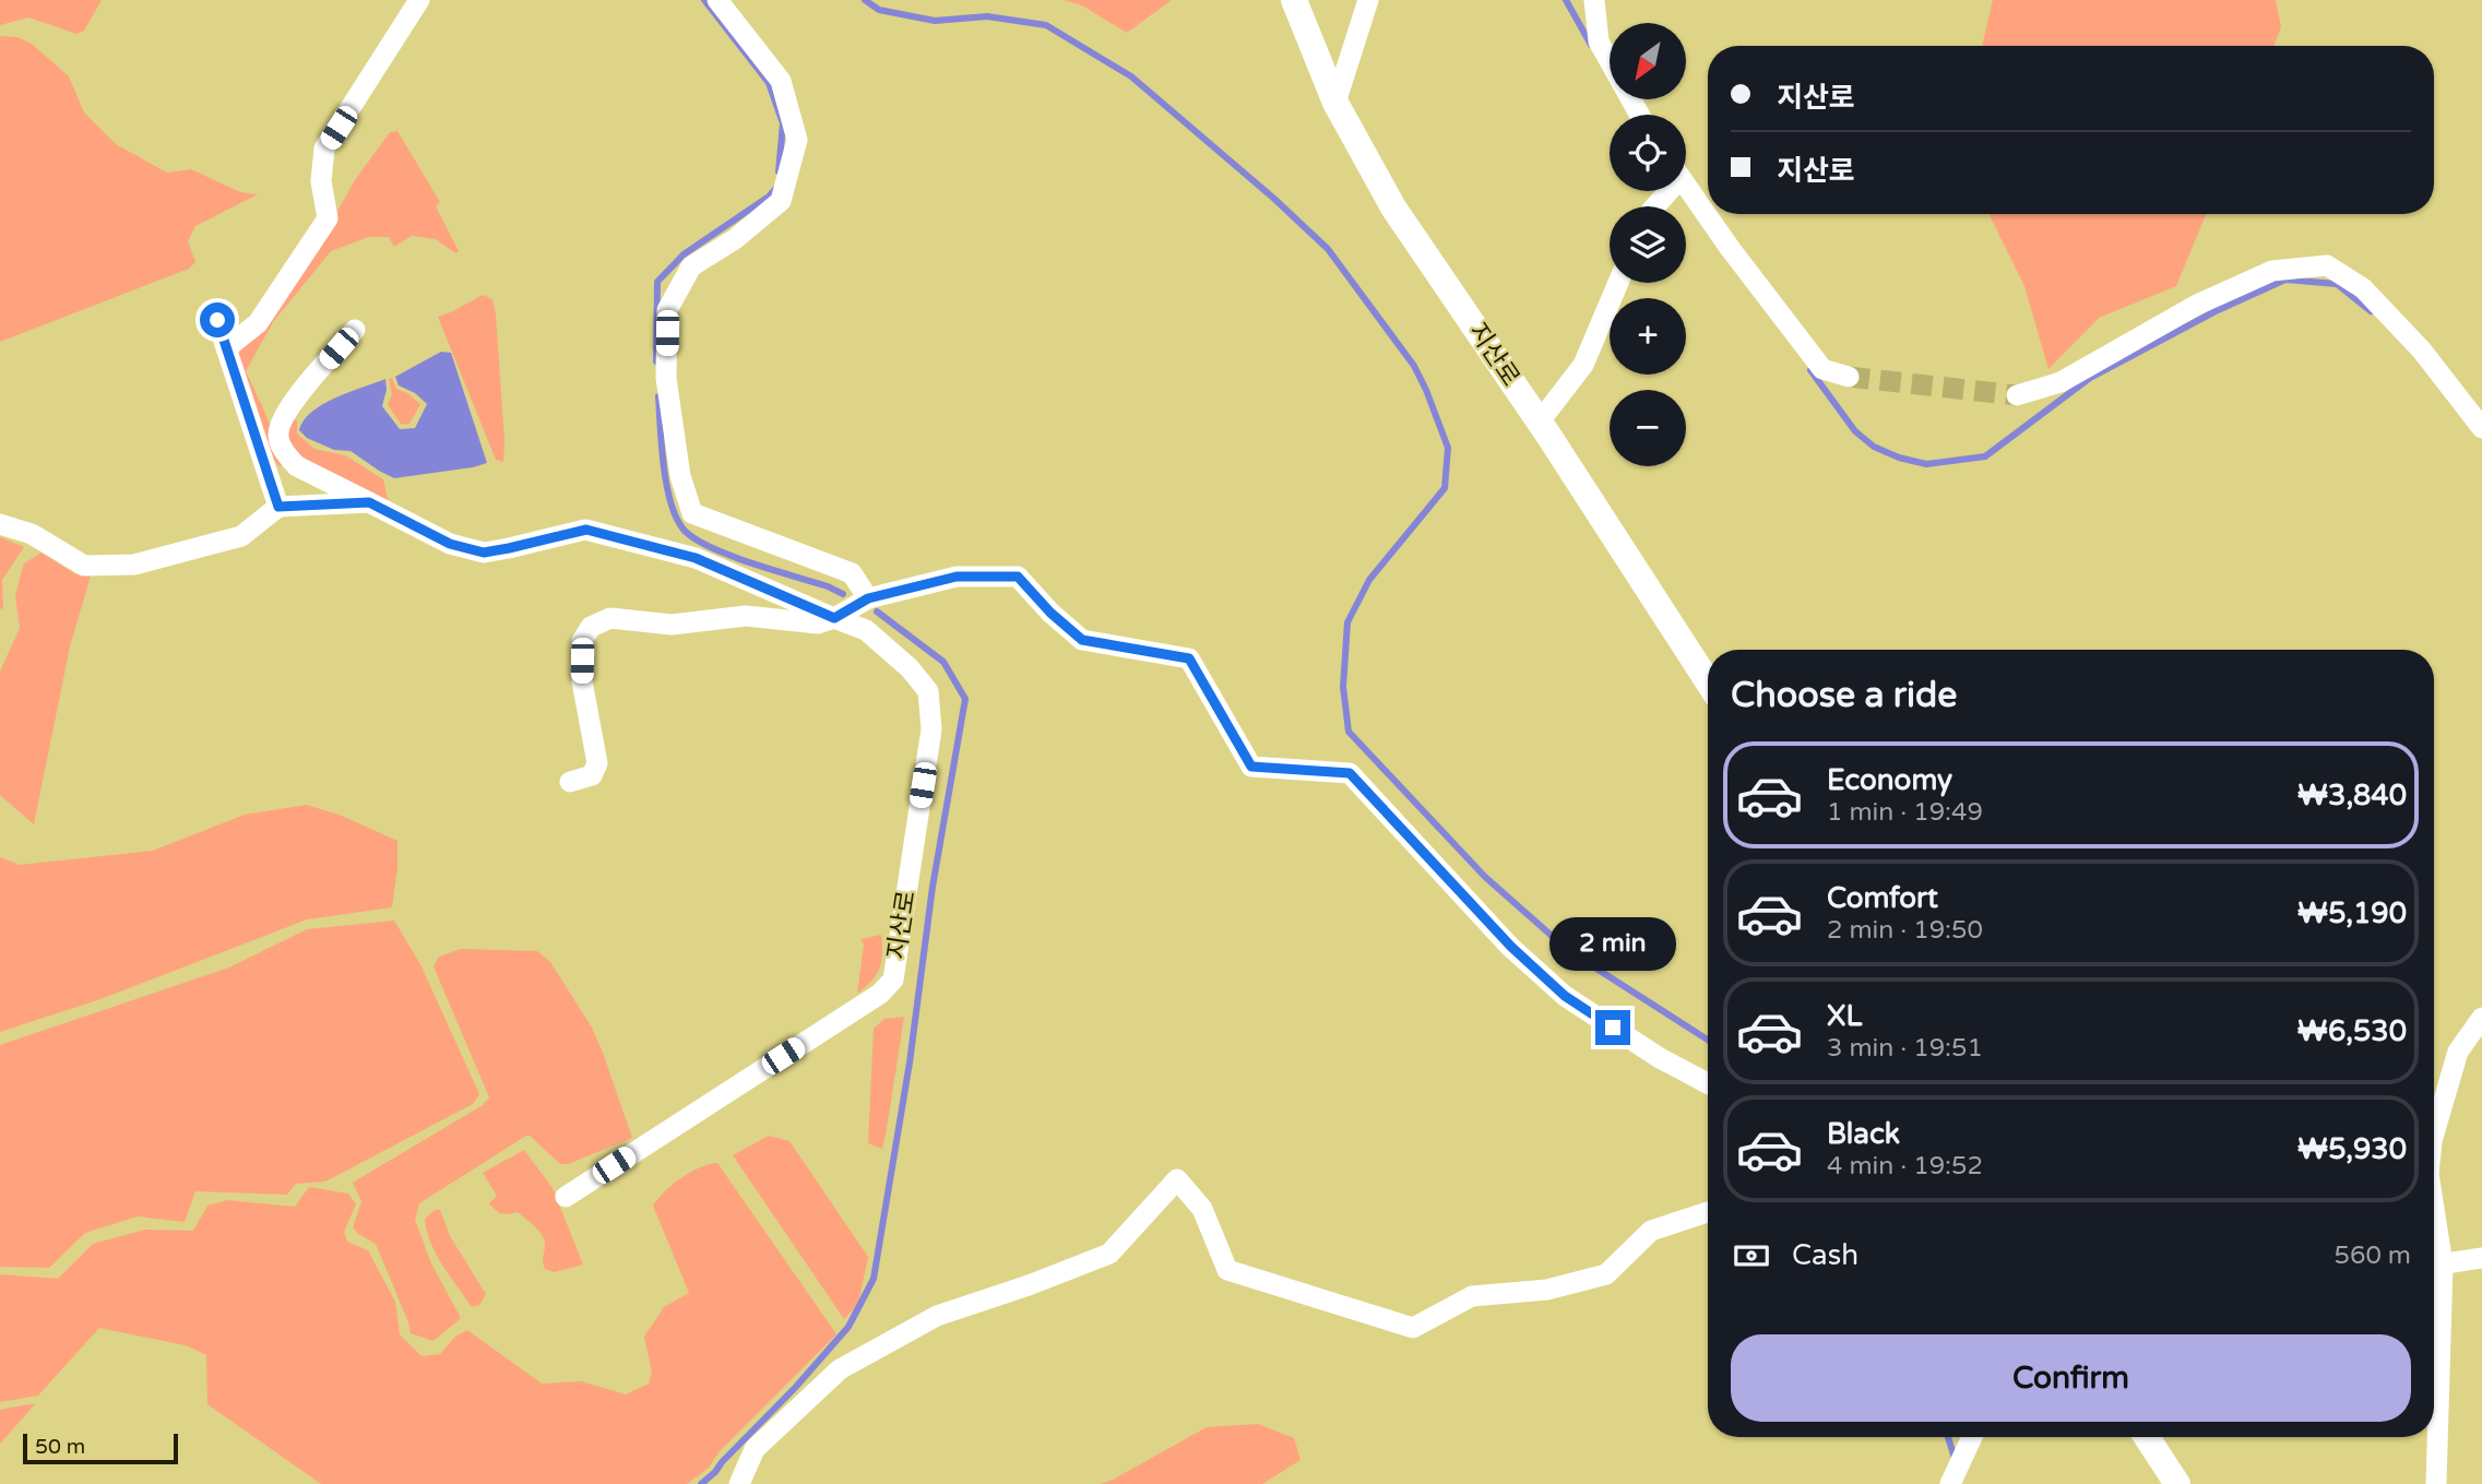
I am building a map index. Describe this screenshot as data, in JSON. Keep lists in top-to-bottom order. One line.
{"streets":{"main road":["지산로"]},"scale_bar":"50 m","north":"bottom left","page":{"map_buttons":["+","−"],"banner":["지산로","지산로"],"heading":"Choose a ride","list":[{"name":"Economy","note":"1 min · 19:49","value":"₩3,840"},{"name":"Comfort","note":"2 min · 19:50","value":"₩5,190"},{"name":"XL","note":"3 min · 19:51","value":"₩6,530"},{"name":"Black","note":"4 min · 19:52","value":"₩5,930"}],"bubble":"2 min","pay":["Cash","560 m"],"buttons":"Confirm","scale":"50 m"}}
